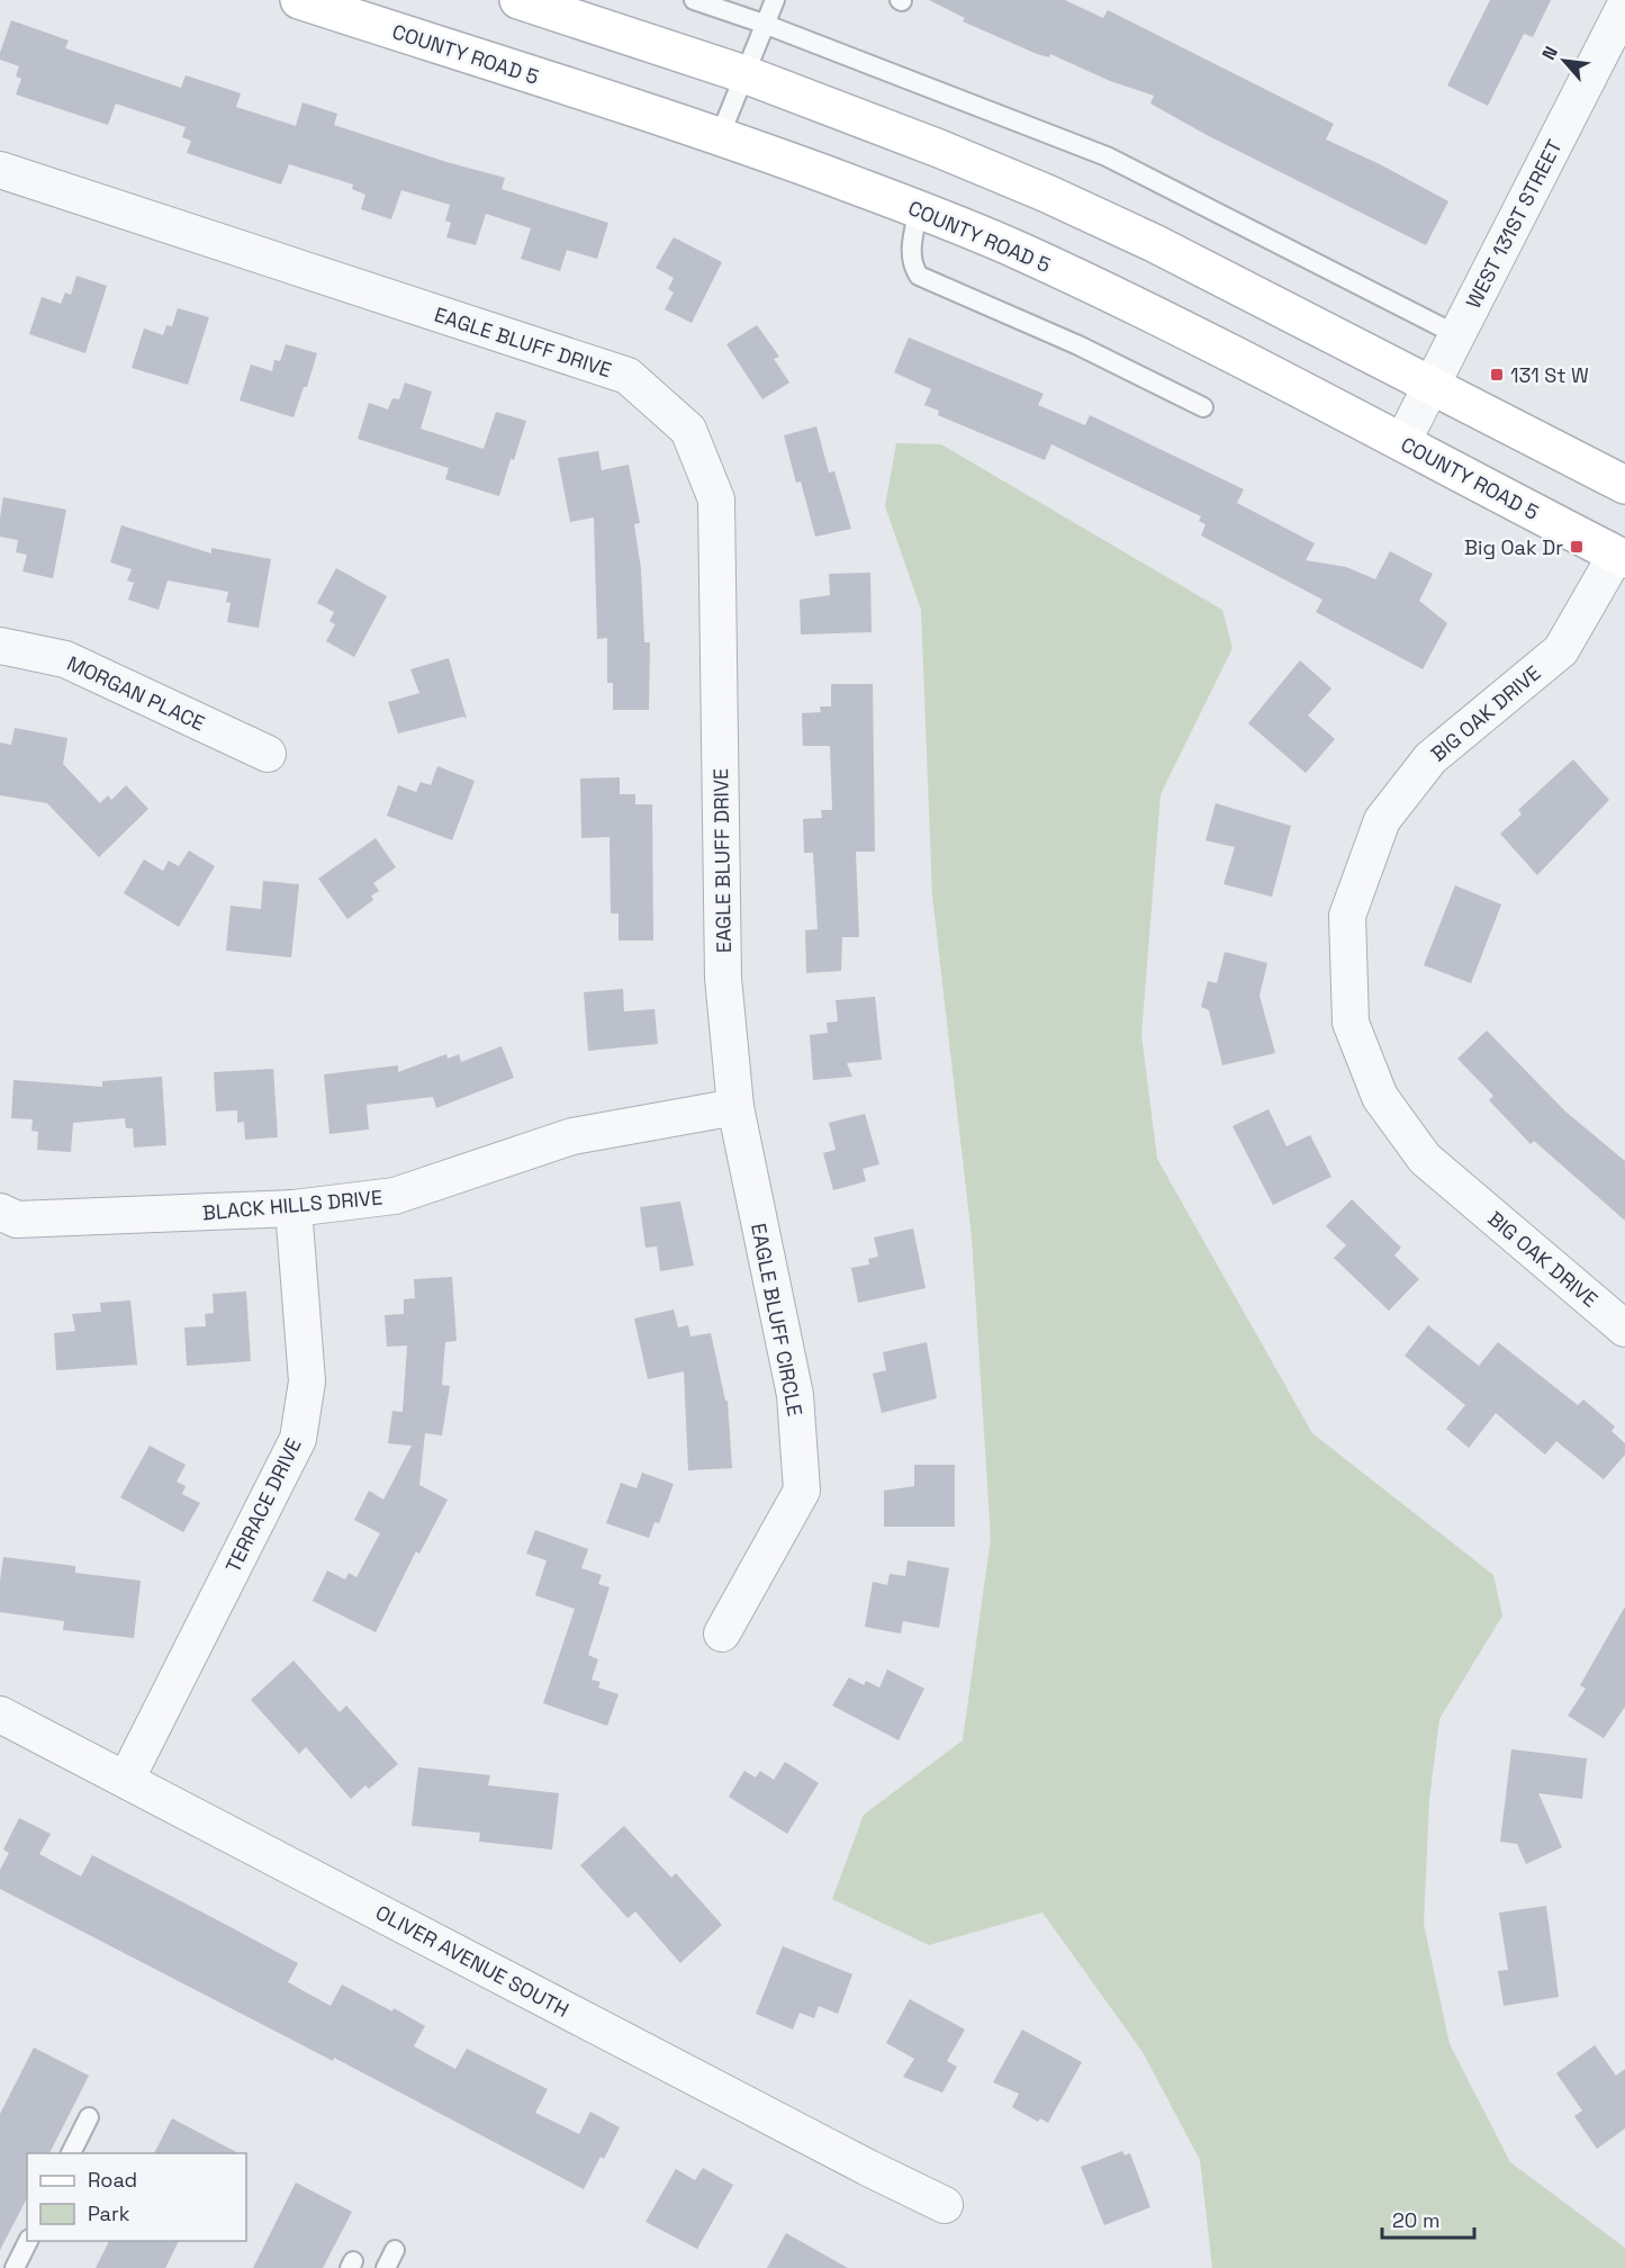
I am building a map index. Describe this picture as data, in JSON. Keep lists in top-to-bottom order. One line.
{"streets":{"main road":["COUNTY ROAD 5"],"street":["WEST 131ST STREET","EAGLE BLUFF DRIVE","MORGAN PLACE","BIG OAK DRIVE","BLACK HILLS DRIVE","EAGLE BLUFF CIRCLE","TERRACE DRIVE","OLIVER AVENUE SOUTH"]},"crossings":[["COUNTY ROAD 5","WEST 131ST STREET"],["COUNTY ROAD 5","BIG OAK DRIVE"],["EAGLE BLUFF DRIVE","BLACK HILLS DRIVE"],["EAGLE BLUFF DRIVE","EAGLE BLUFF CIRCLE"],["BLACK HILLS DRIVE","EAGLE BLUFF CIRCLE"],["BLACK HILLS DRIVE","TERRACE DRIVE"],["TERRACE DRIVE","OLIVER AVENUE SOUTH"]],"places":{"transit":["131 St W","Big Oak Dr"]},"legend":["Road","Park"],"scale_bar":"20 m","north":"top left"}
